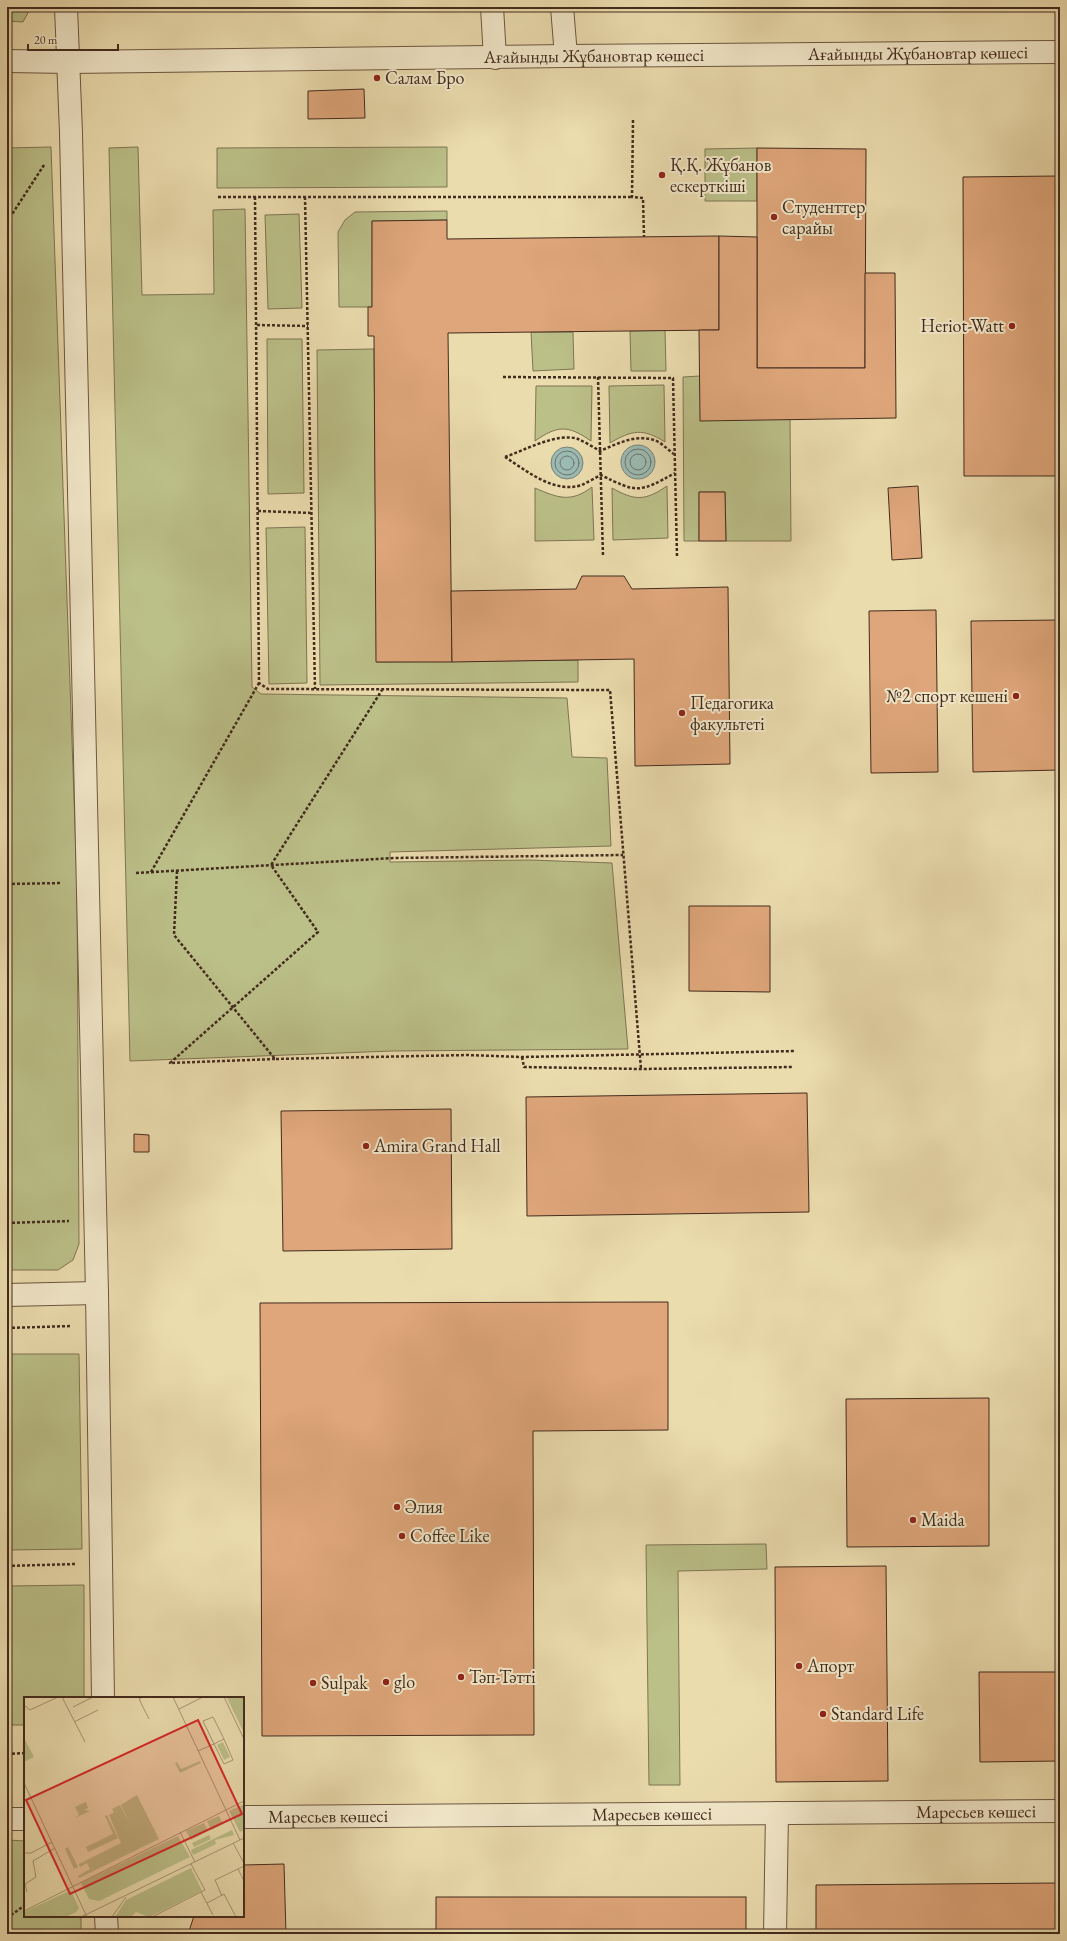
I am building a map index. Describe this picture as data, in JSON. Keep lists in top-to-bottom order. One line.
{"streets":{"street":["Ағайынды Жұбановтар көшесі","Маресьев көшесі"]},"places":["Салам Бро","Қ.Қ. Жұбанов ескерткіші","Студенттер сарайы","Heriot-Watt","№2 спорт кешені","Педагогика факультеті","Amira Grand Hall","Әлия","Maida","Coffee Like","Апорт","Тәп-Тәтті","glo","Sulpak","Standard Life"],"scale_bar":"20 m"}
